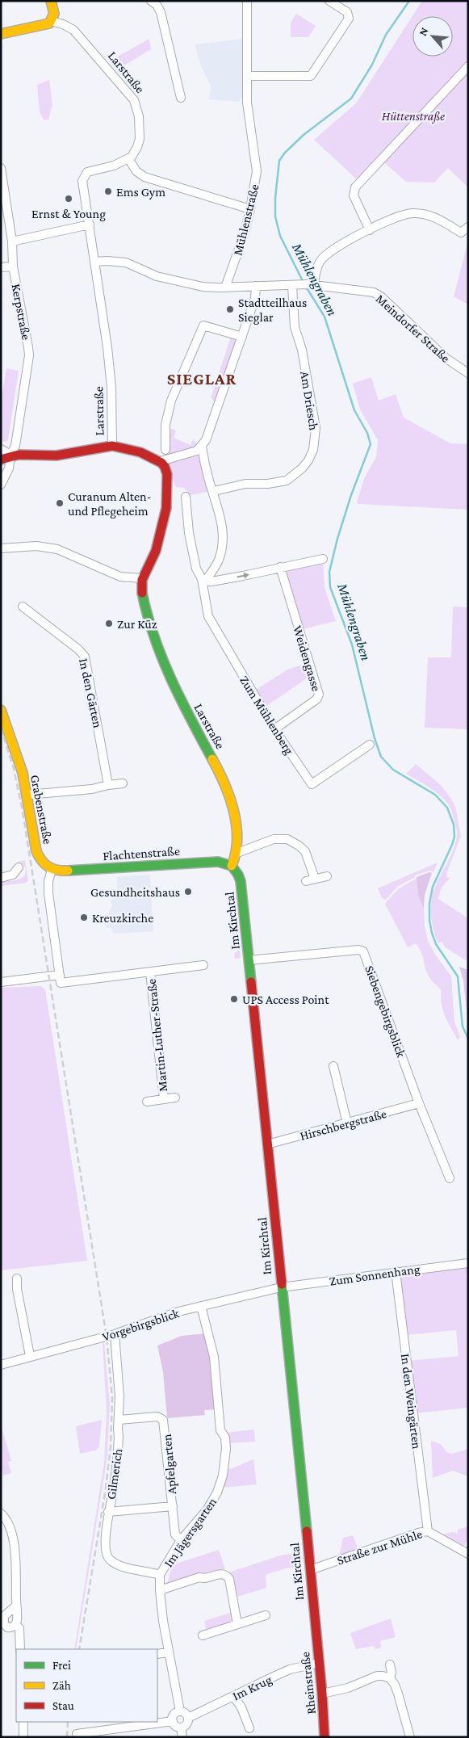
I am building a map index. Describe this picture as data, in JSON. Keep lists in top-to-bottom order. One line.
{"streets":{"street":["Larstraße","Mühlenstraße","Kerpstraße","Meindorfer Straße","Am Driesch","Weidengasse","In den Gärten","Zum Mühlenberg","Grabenstraße","Flachtenstraße","Im Kirchtal","Siebengebirgsblick","Martin-Luther-Straße","Hirschbergstraße","Zum Sonnenhang","Vorgebirgsblick","In den Weingärten","Apfelgarten","Gilmerich","Im Jägersgarten","Straße zur Mühle","Rheinstraße","Im Krug"]},"crossings":[["Larstraße","Meindorfer Straße"],["Larstraße","Flachtenstraße"],["Larstraße","Im Kirchtal"],["Mühlenstraße","Meindorfer Straße"],["Meindorfer Straße","Am Driesch"],["Weidengasse","Zum Mühlenberg"],["Grabenstraße","Flachtenstraße"],["Flachtenstraße","Im Kirchtal"],["Im Kirchtal","Siebengebirgsblick"],["Im Kirchtal","Hirschbergstraße"],["Im Kirchtal","Zum Sonnenhang"],["Im Kirchtal","Vorgebirgsblick"],["Im Kirchtal","Straße zur Mühle"],["Im Kirchtal","Rheinstraße"],["Siebengebirgsblick","Hirschbergstraße"],["Zum Sonnenhang","Vorgebirgsblick"],["Zum Sonnenhang","In den Weingärten"],["Vorgebirgsblick","Gilmerich"],["Vorgebirgsblick","Im Jägersgarten"],["In den Weingärten","Straße zur Mühle"],["Apfelgarten","Gilmerich"],["Apfelgarten","Im Jägersgarten"],["Gilmerich","Im Jägersgarten"],["Im Jägersgarten","Im Krug"],["Rheinstraße","Im Krug"]],"districts":["SIEGLAR"],"water":["Mühlengraben"],"parks":["Hüttenstraße"],"places":["Ems Gym","Ernst & Young","Stadtteilhaus Sieglar","Curanum Alten- und Pflegeheim","Zur Küz","Gesundheitshaus","Kreuzkirche","UPS Access Point"],"legend":["Frei","Zäh","Stau"],"north":"top left"}
